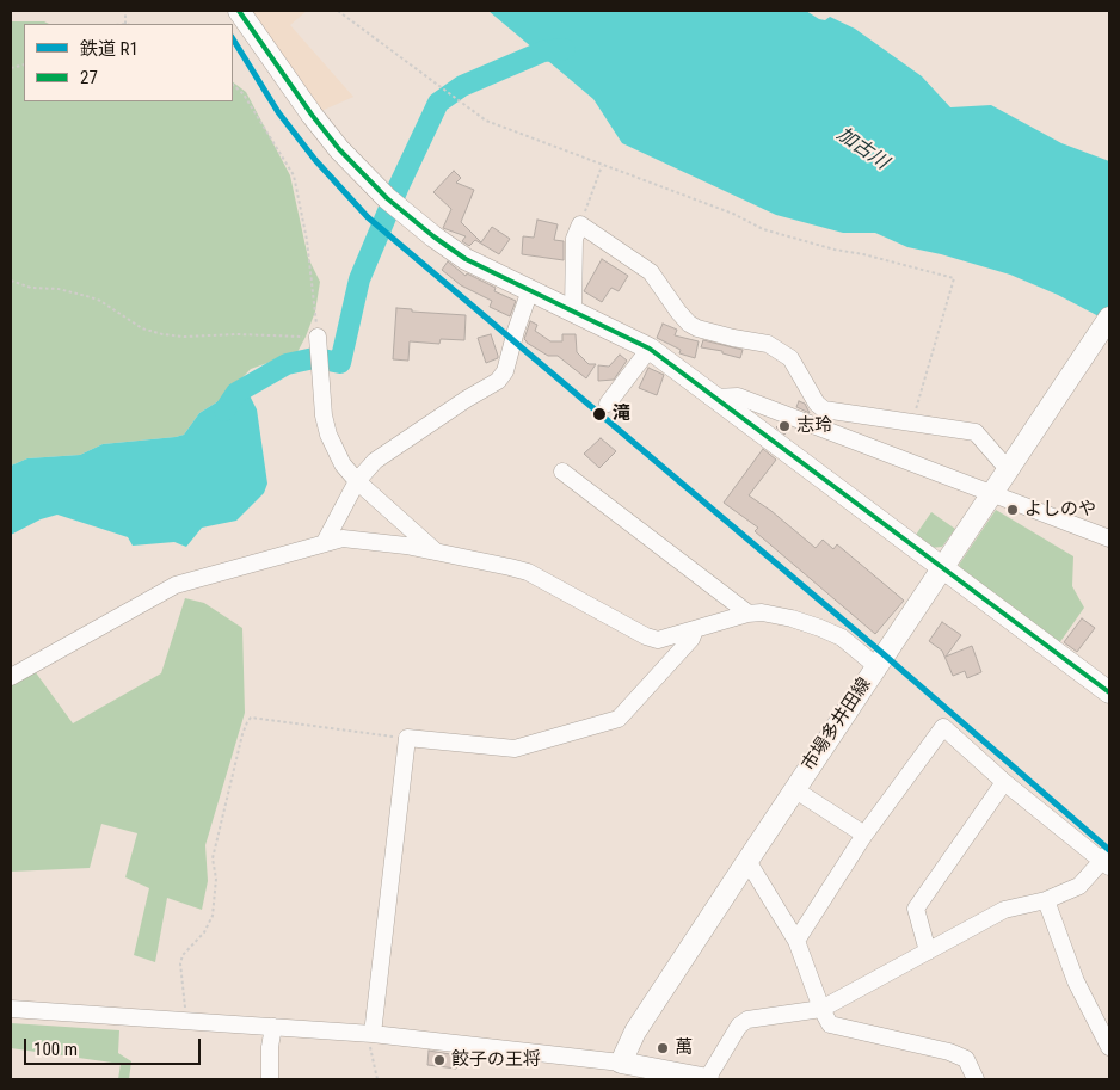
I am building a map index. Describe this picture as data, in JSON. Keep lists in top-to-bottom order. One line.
{"streets":{"main road":["市場多井田線"]},"water":["加古川"],"places":["滝","志玲","よしのや","萬","餃子の王将"],"lines":["transit line 27","rail line R1"],"legend":["鉄道 R1","27"],"scale_bar":"100 m"}
